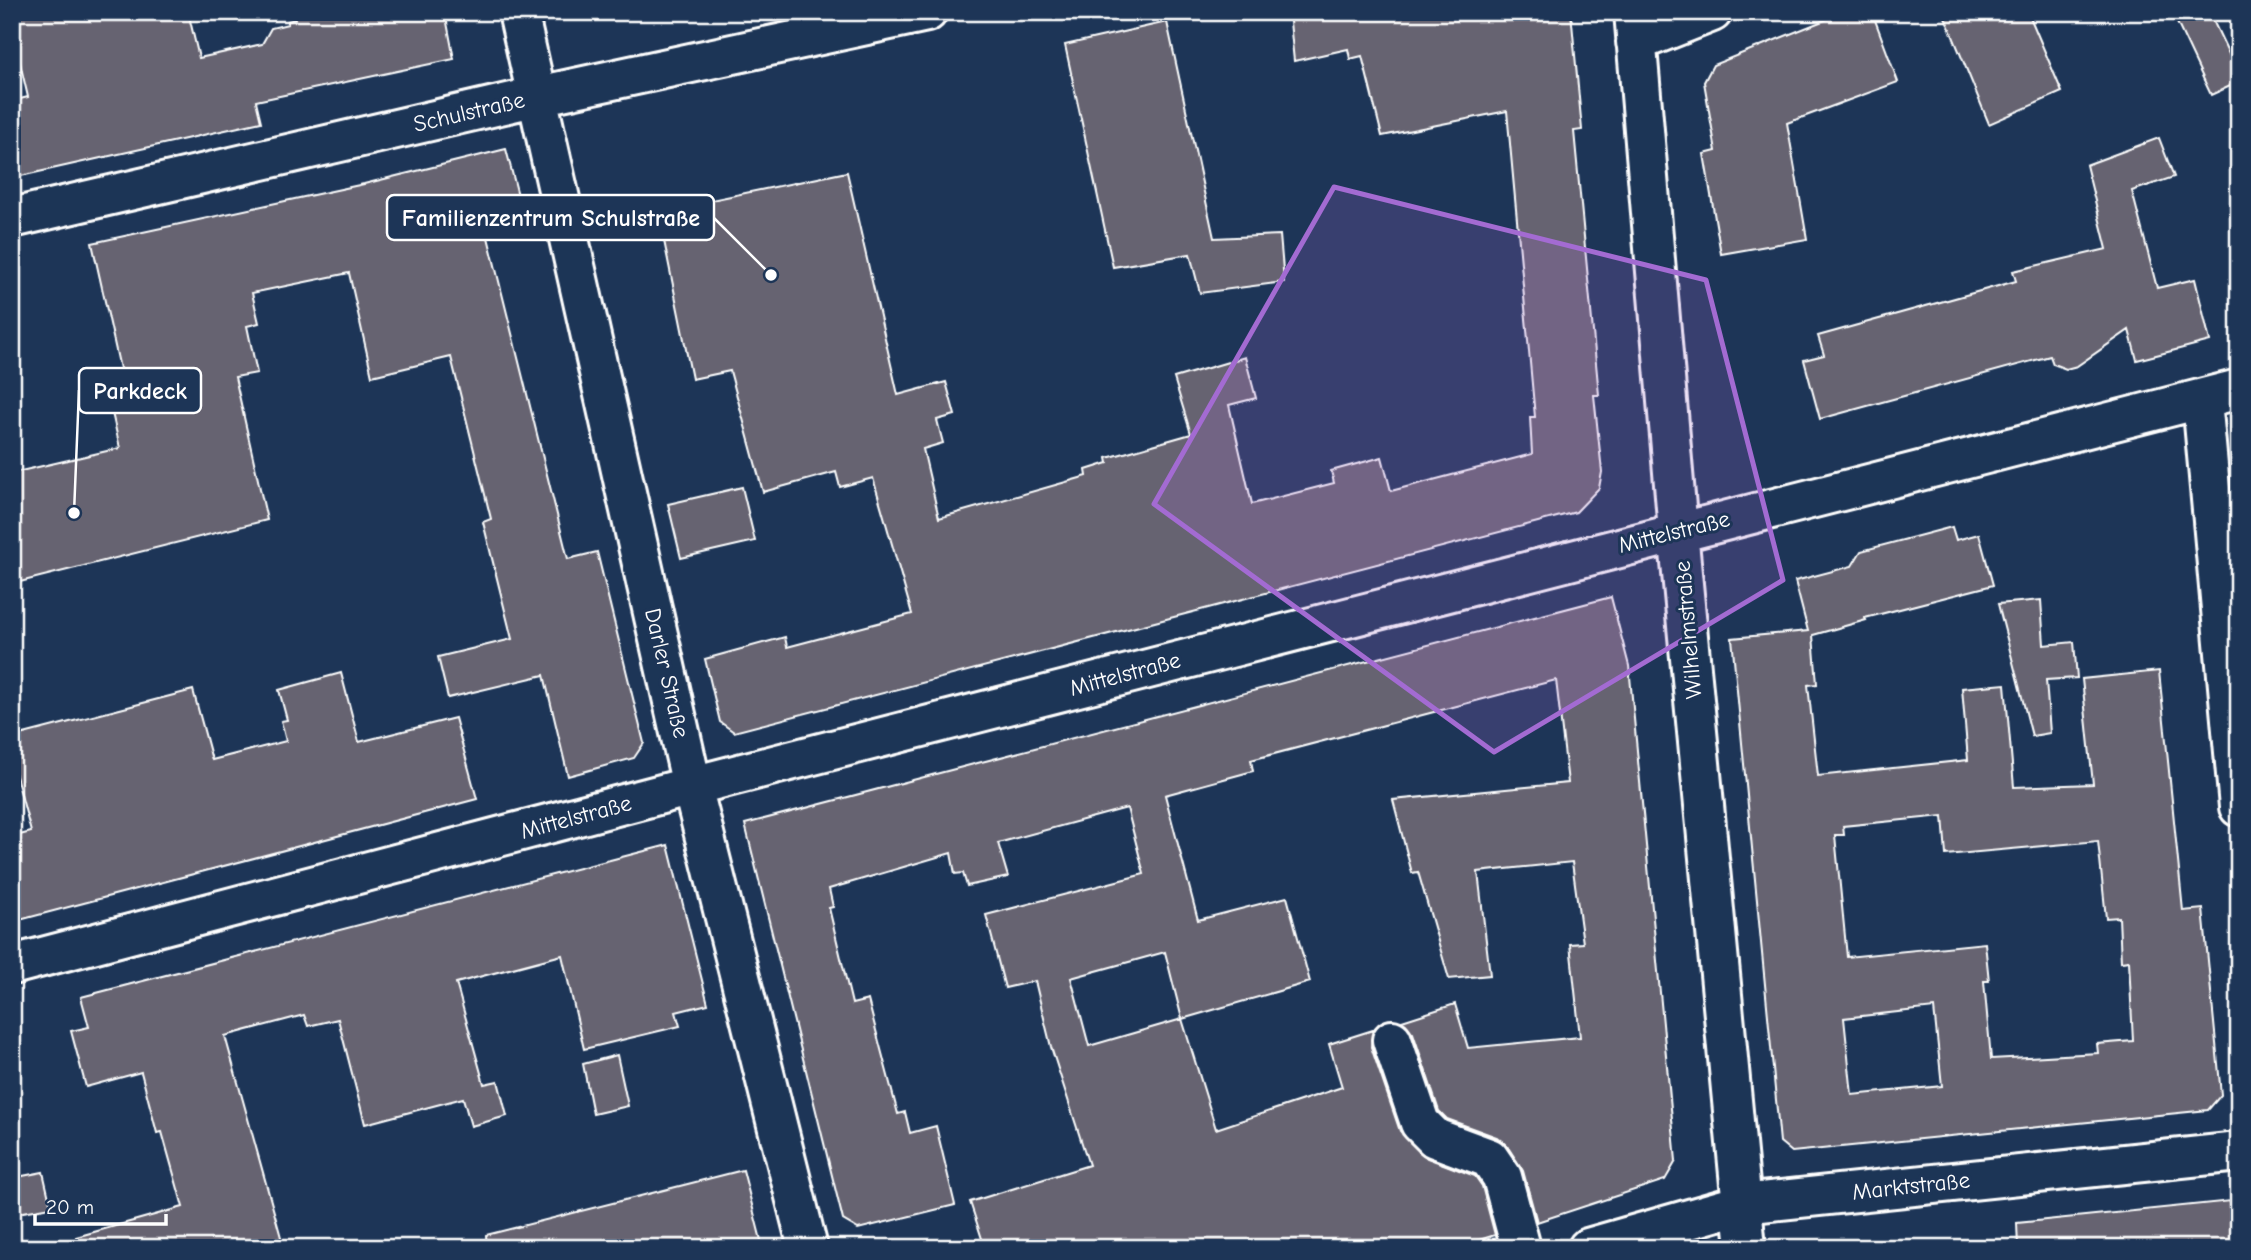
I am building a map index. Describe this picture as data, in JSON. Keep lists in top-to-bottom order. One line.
{"streets":{"street":["Schulstraße","Mittelstraße","Wilhelmstraße","Darler Straße","Marktstraße"]},"crossings":[["Schulstraße","Darler Straße"],["Mittelstraße","Wilhelmstraße"],["Mittelstraße","Darler Straße"],["Wilhelmstraße","Marktstraße"]],"places":["Familienzentrum Schulstraße","Parkdeck"],"scale_bar":"20 m"}
